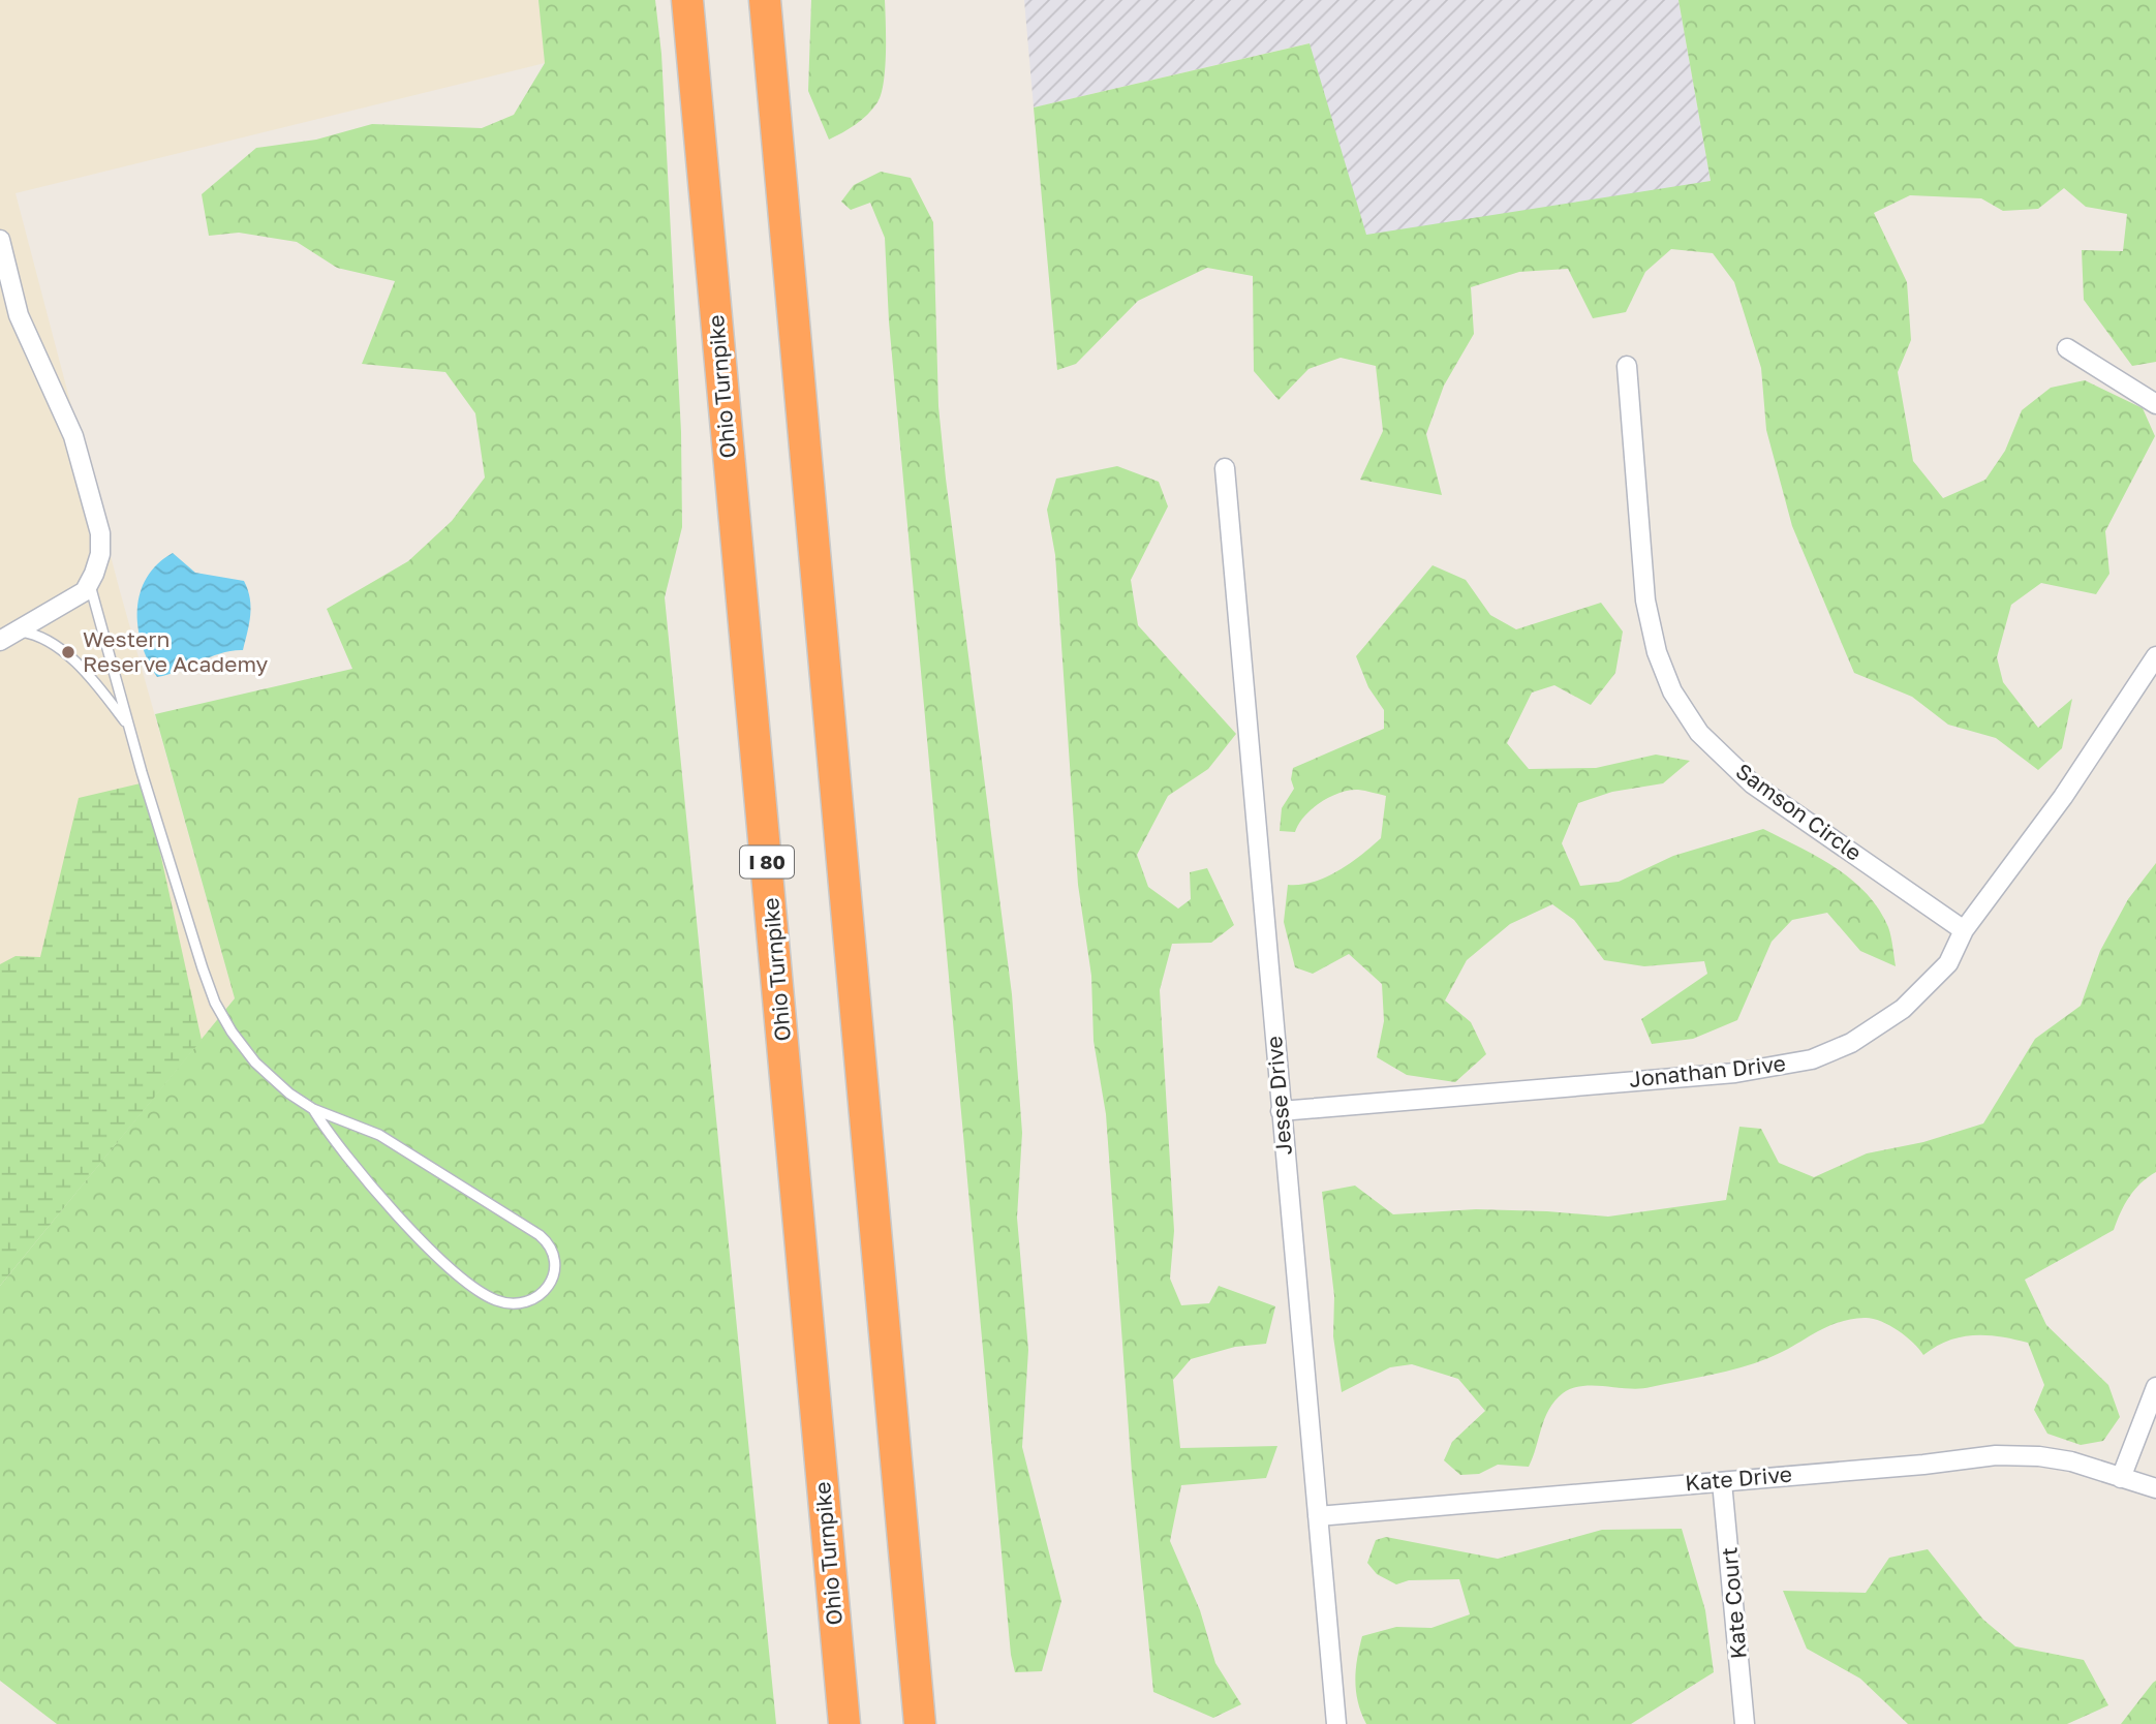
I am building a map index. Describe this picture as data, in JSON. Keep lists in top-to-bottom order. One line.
{"streets":{"highway":["Ohio Turnpike","I 80"],"street":["Samson Circle","Jonathan Drive","Jesse Drive","Kate Drive","Kate Court"]},"crossings":[["Samson Circle","Jonathan Drive"],["Jonathan Drive","Jesse Drive"],["Jesse Drive","Kate Drive"],["Kate Drive","Kate Court"]],"places":["Western Reserve Academy"]}
